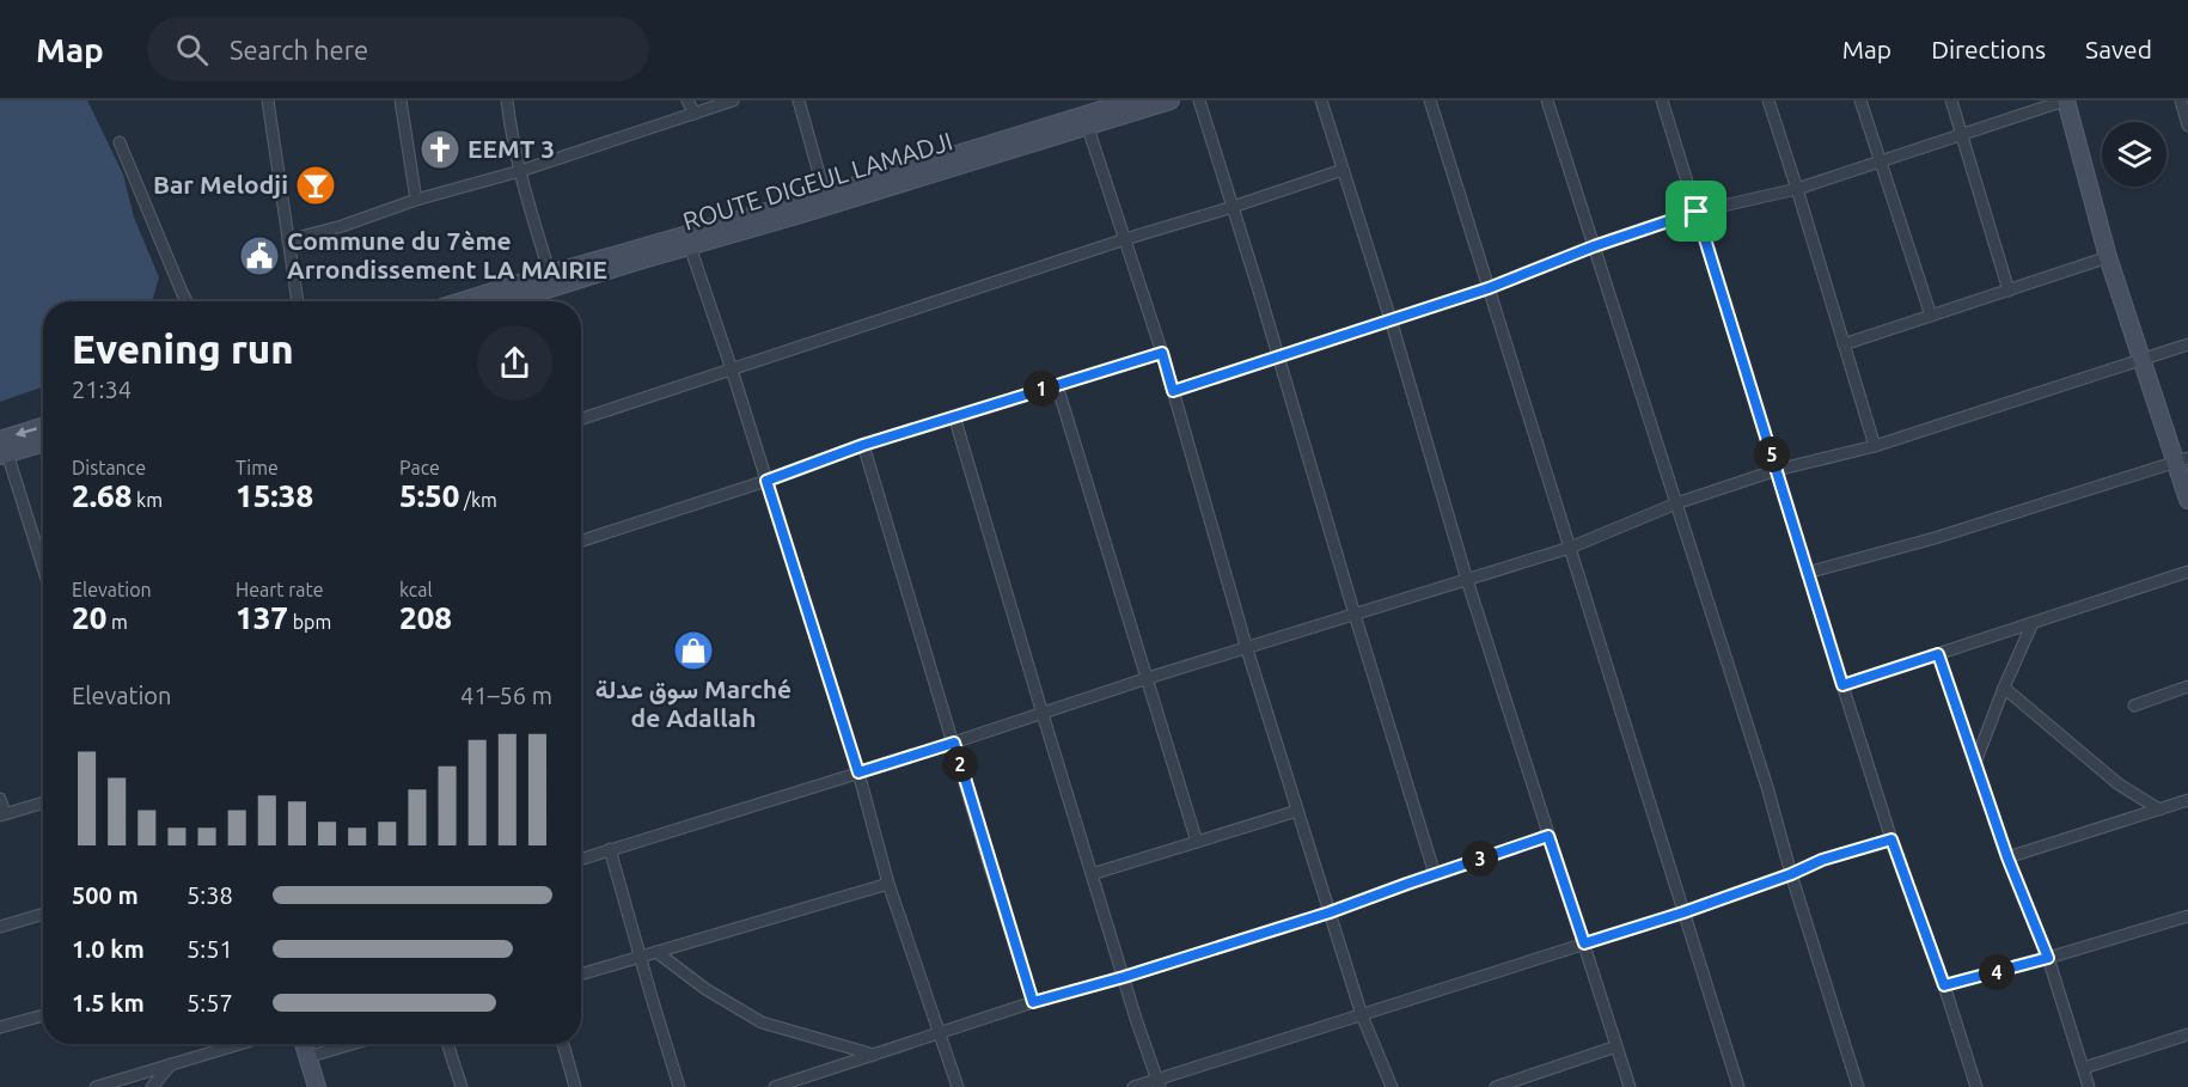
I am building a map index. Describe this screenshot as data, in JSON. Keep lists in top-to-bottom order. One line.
{"streets":{"main road":["ROUTE DIGEUL LAMADJI"]},"places":{"church":["EEMT 3"],"bar":["Bar Melodji"],"public building":["Commune du 7ème Arrondissement LA MAIRIE"],"shop":["سوق عدلة Marché de Adallah"]},"page":{"header":"Map","search":"Search here","nav":["Map","Directions","Saved"],"heading":["Evening run","21:34"],"pins":["1","5","2","3","4"],"stats":[["Distance","2.68 km"],["Time","15:38"],["Pace","5:50 /km"],["Elevation","20 m"],["Heart rate","137 bpm"],["kcal","208"]],"chart":["Elevation","41–56 m"],"list":[{"name":"500 m","note":"5:38"},{"name":"1.0 km","note":"5:51"},{"name":"1.5 km","note":"5:57"}]}}
